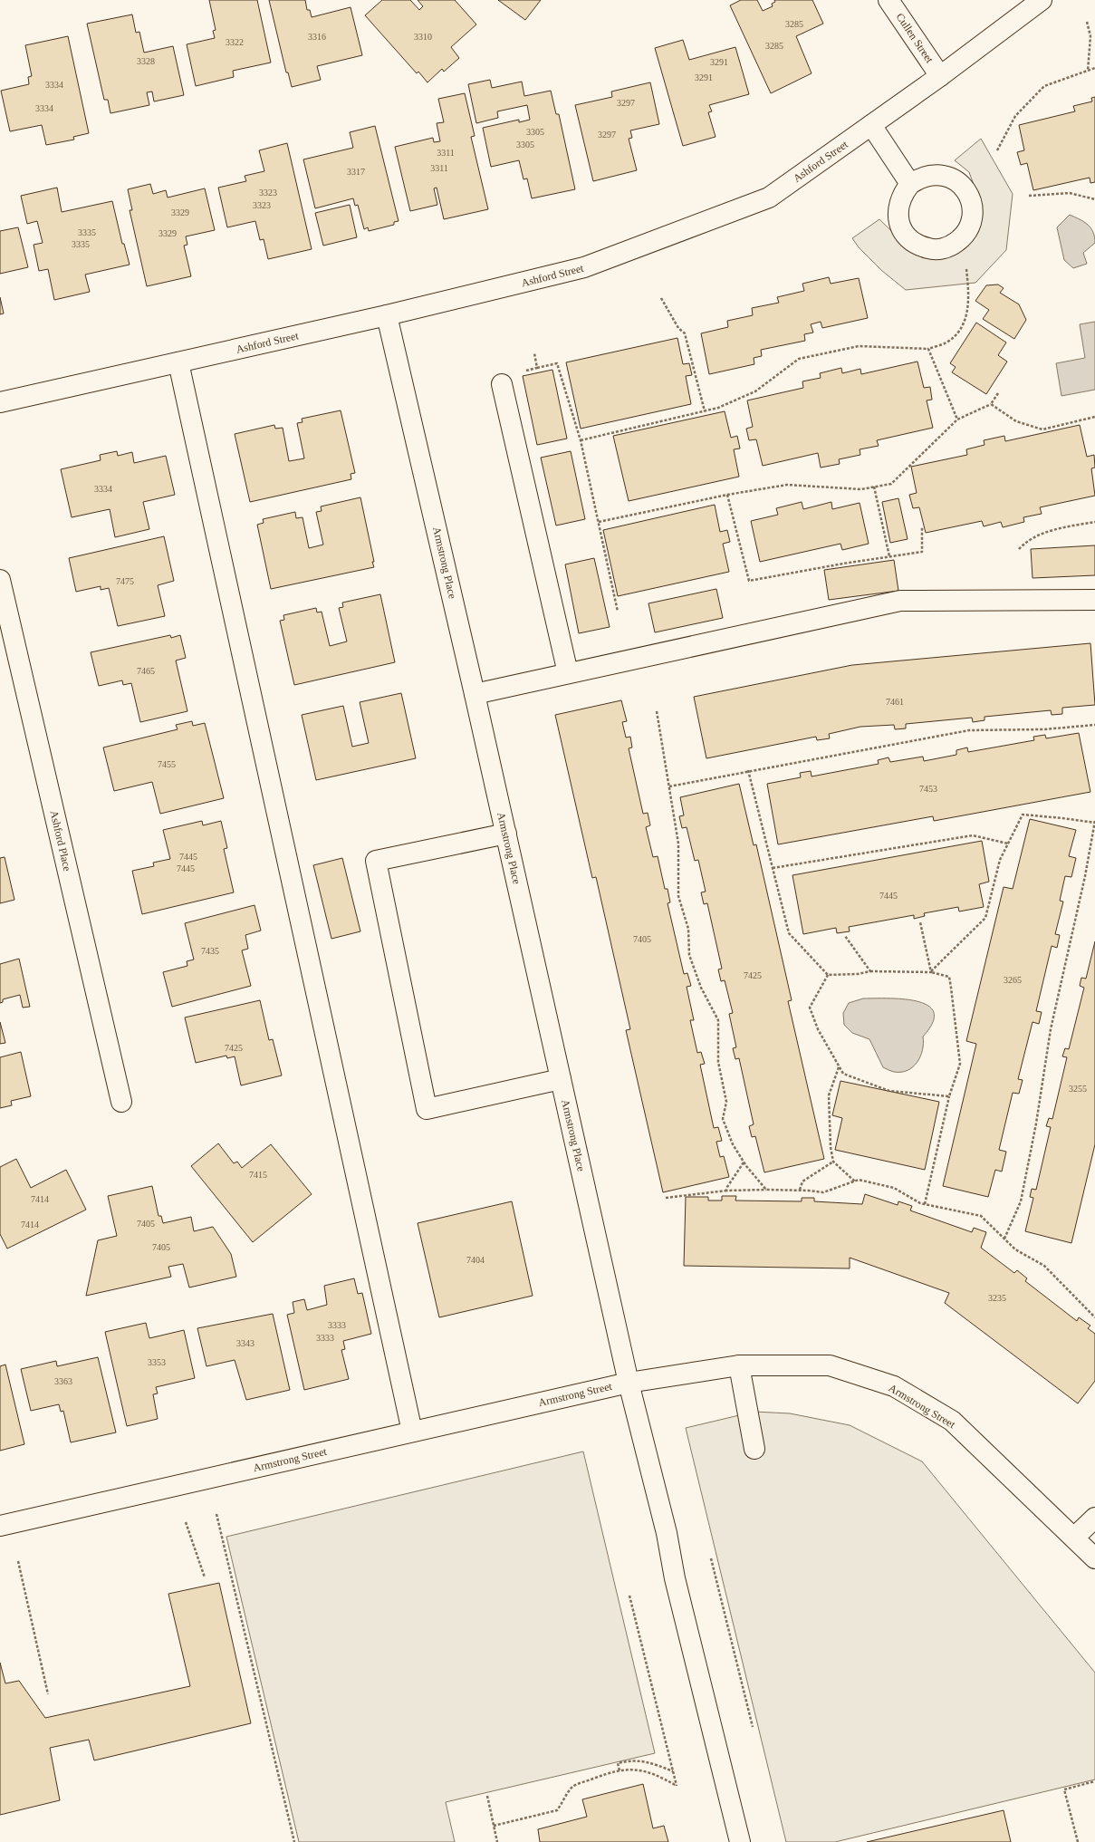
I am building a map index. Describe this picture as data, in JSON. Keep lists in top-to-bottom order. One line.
{"streets":{"street":["Cullen Street","Ashford Street","Armstrong Place","Ashford Place","Armstrong Street"]},"crossings":[["Cullen Street","Ashford Street"],["Ashford Street","Armstrong Place"],["Armstrong Place","Armstrong Street"]],"house_numbers":["3285","3316","3310","3322","3285","3328","3291","3291","3334","3297","3334","3305","3297","3305","3311","3311","3317","3323","3323","3329","3335","3329","3335","3334","7475","7465","7461","7455","7453","7445","7445","7445","7405","7435","7425","3265","7425","3255","7415","7414","7405","7414","7405","7404","3235","3333","3333","3343","3353","3363"]}
